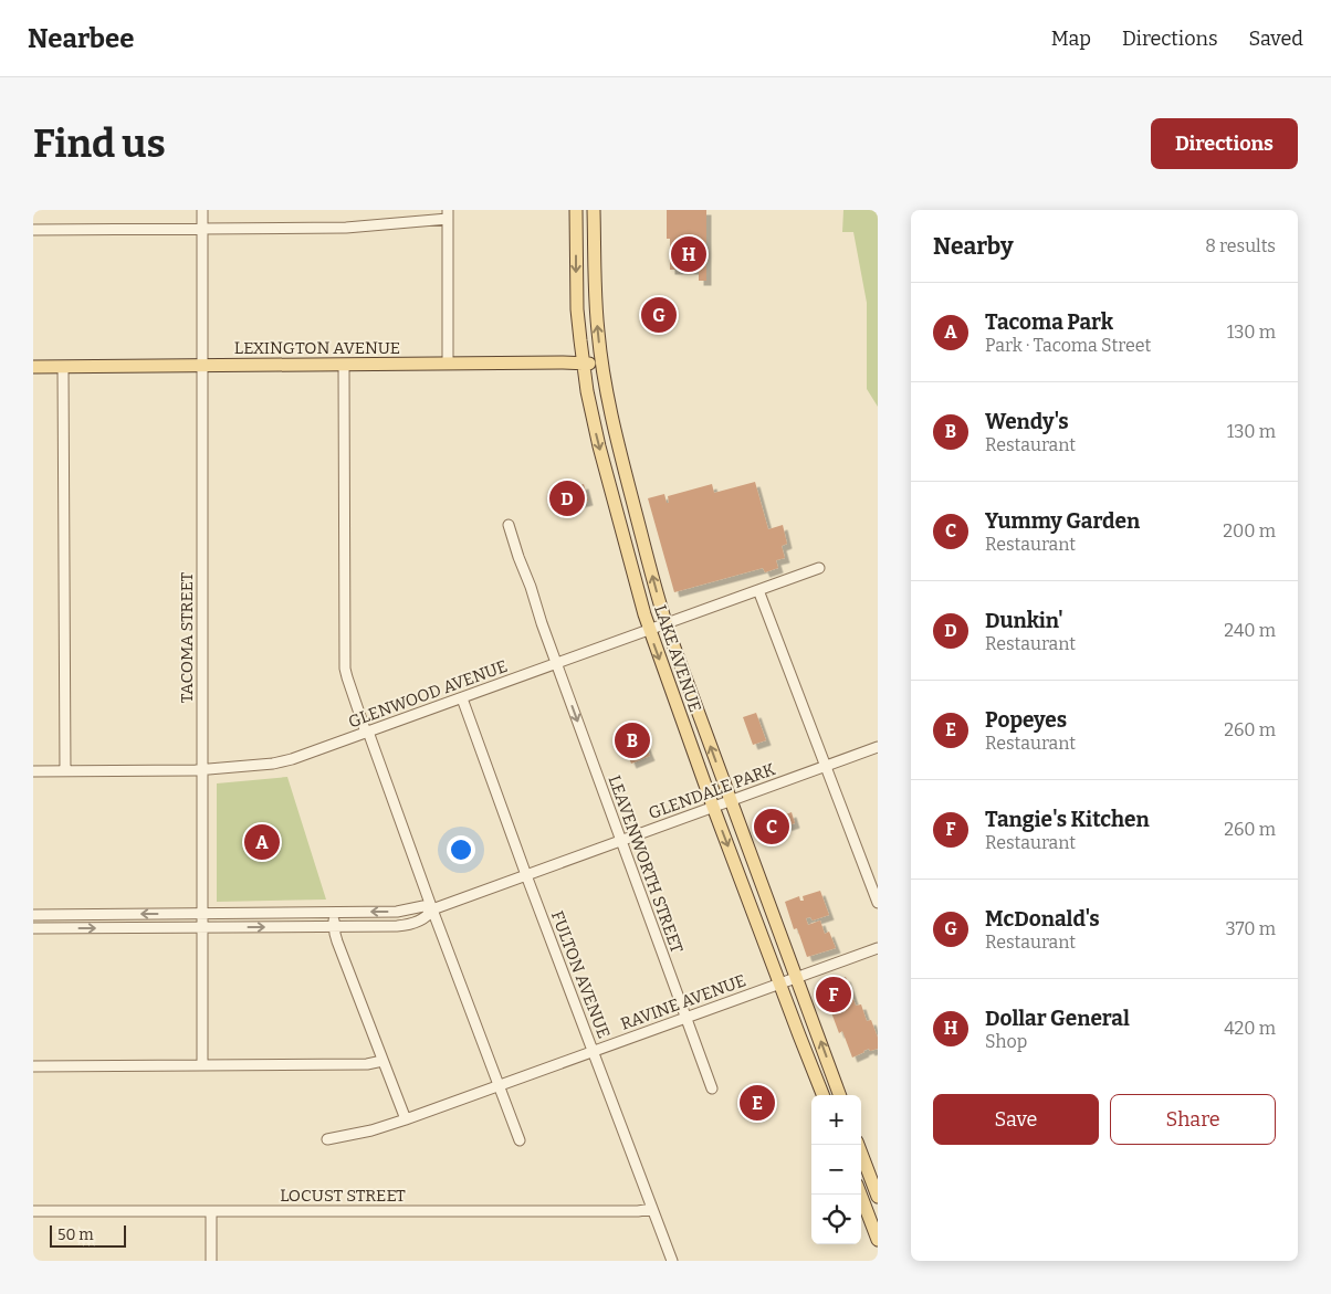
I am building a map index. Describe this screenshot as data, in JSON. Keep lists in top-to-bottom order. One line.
{"streets":{"main road":["LEXINGTON AVENUE","LAKE AVENUE"],"street":["TACOMA STREET","GLENWOOD AVENUE","GLENDALE PARK","LEAVENWORTH STREET","FULTON AVENUE","RAVINE AVENUE","LOCUST STREET"]},"crossings":[["LEXINGTON AVENUE","TACOMA STREET"],["LEXINGTON AVENUE","LAKE AVENUE"],["TACOMA STREET","GLENWOOD AVENUE"],["TACOMA STREET","GLENDALE PARK"],["LAKE AVENUE","GLENWOOD AVENUE"],["LAKE AVENUE","GLENDALE PARK"],["LAKE AVENUE","RAVINE AVENUE"],["GLENWOOD AVENUE","LEAVENWORTH STREET"],["GLENWOOD AVENUE","FULTON AVENUE"],["GLENDALE PARK","LEAVENWORTH STREET"],["GLENDALE PARK","FULTON AVENUE"],["LEAVENWORTH STREET","RAVINE AVENUE"],["FULTON AVENUE","RAVINE AVENUE"],["FULTON AVENUE","LOCUST STREET"]],"scale_bar":"50 m","page":{"header":"Nearbee","nav":["Map","Directions","Saved"],"buttons":["Directions",["Save","Share"]],"title":"Find us","heading":["Nearby","8 results"],"pins":["H","G","D","B","C","A","F","E"],"list":[{"mark":"A","name":"Tacoma Park","note":"Park · Tacoma Street","value":"130 m"},{"mark":"B","name":"Wendy's","note":"Restaurant","value":"130 m"},{"mark":"C","name":"Yummy Garden","note":"Restaurant","value":"200 m"},{"mark":"D","name":"Dunkin'","note":"Restaurant","value":"240 m"},{"mark":"E","name":"Popeyes","note":"Restaurant","value":"260 m"},{"mark":"F","name":"Tangie's Kitchen","note":"Restaurant","value":"260 m"},{"mark":"G","name":"McDonald's","note":"Restaurant","value":"370 m"},{"mark":"H","name":"Dollar General","note":"Shop","value":"420 m"}],"map_buttons":["+","−"],"scale":"50 m"}}
